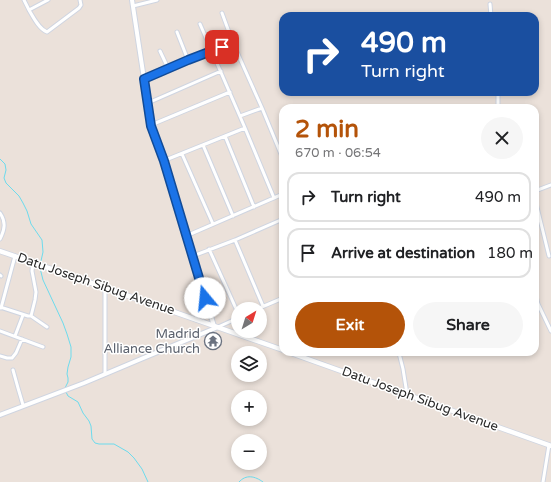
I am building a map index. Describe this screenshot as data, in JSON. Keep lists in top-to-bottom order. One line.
{"streets":{"main road":["Datu Joseph Sibug Avenue"]},"places":{"temple":["Madrid Alliance Church"]},"north":"top right","page":{"turn":["490 m","Turn right"],"heading":["2 min","670 m · 06:54"],"list":[{"name":"Turn right","value":"490 m"},{"name":"Arrive at destination","value":"180 m"}],"buttons":["Exit","Share"],"map_buttons":["+","−"]}}
